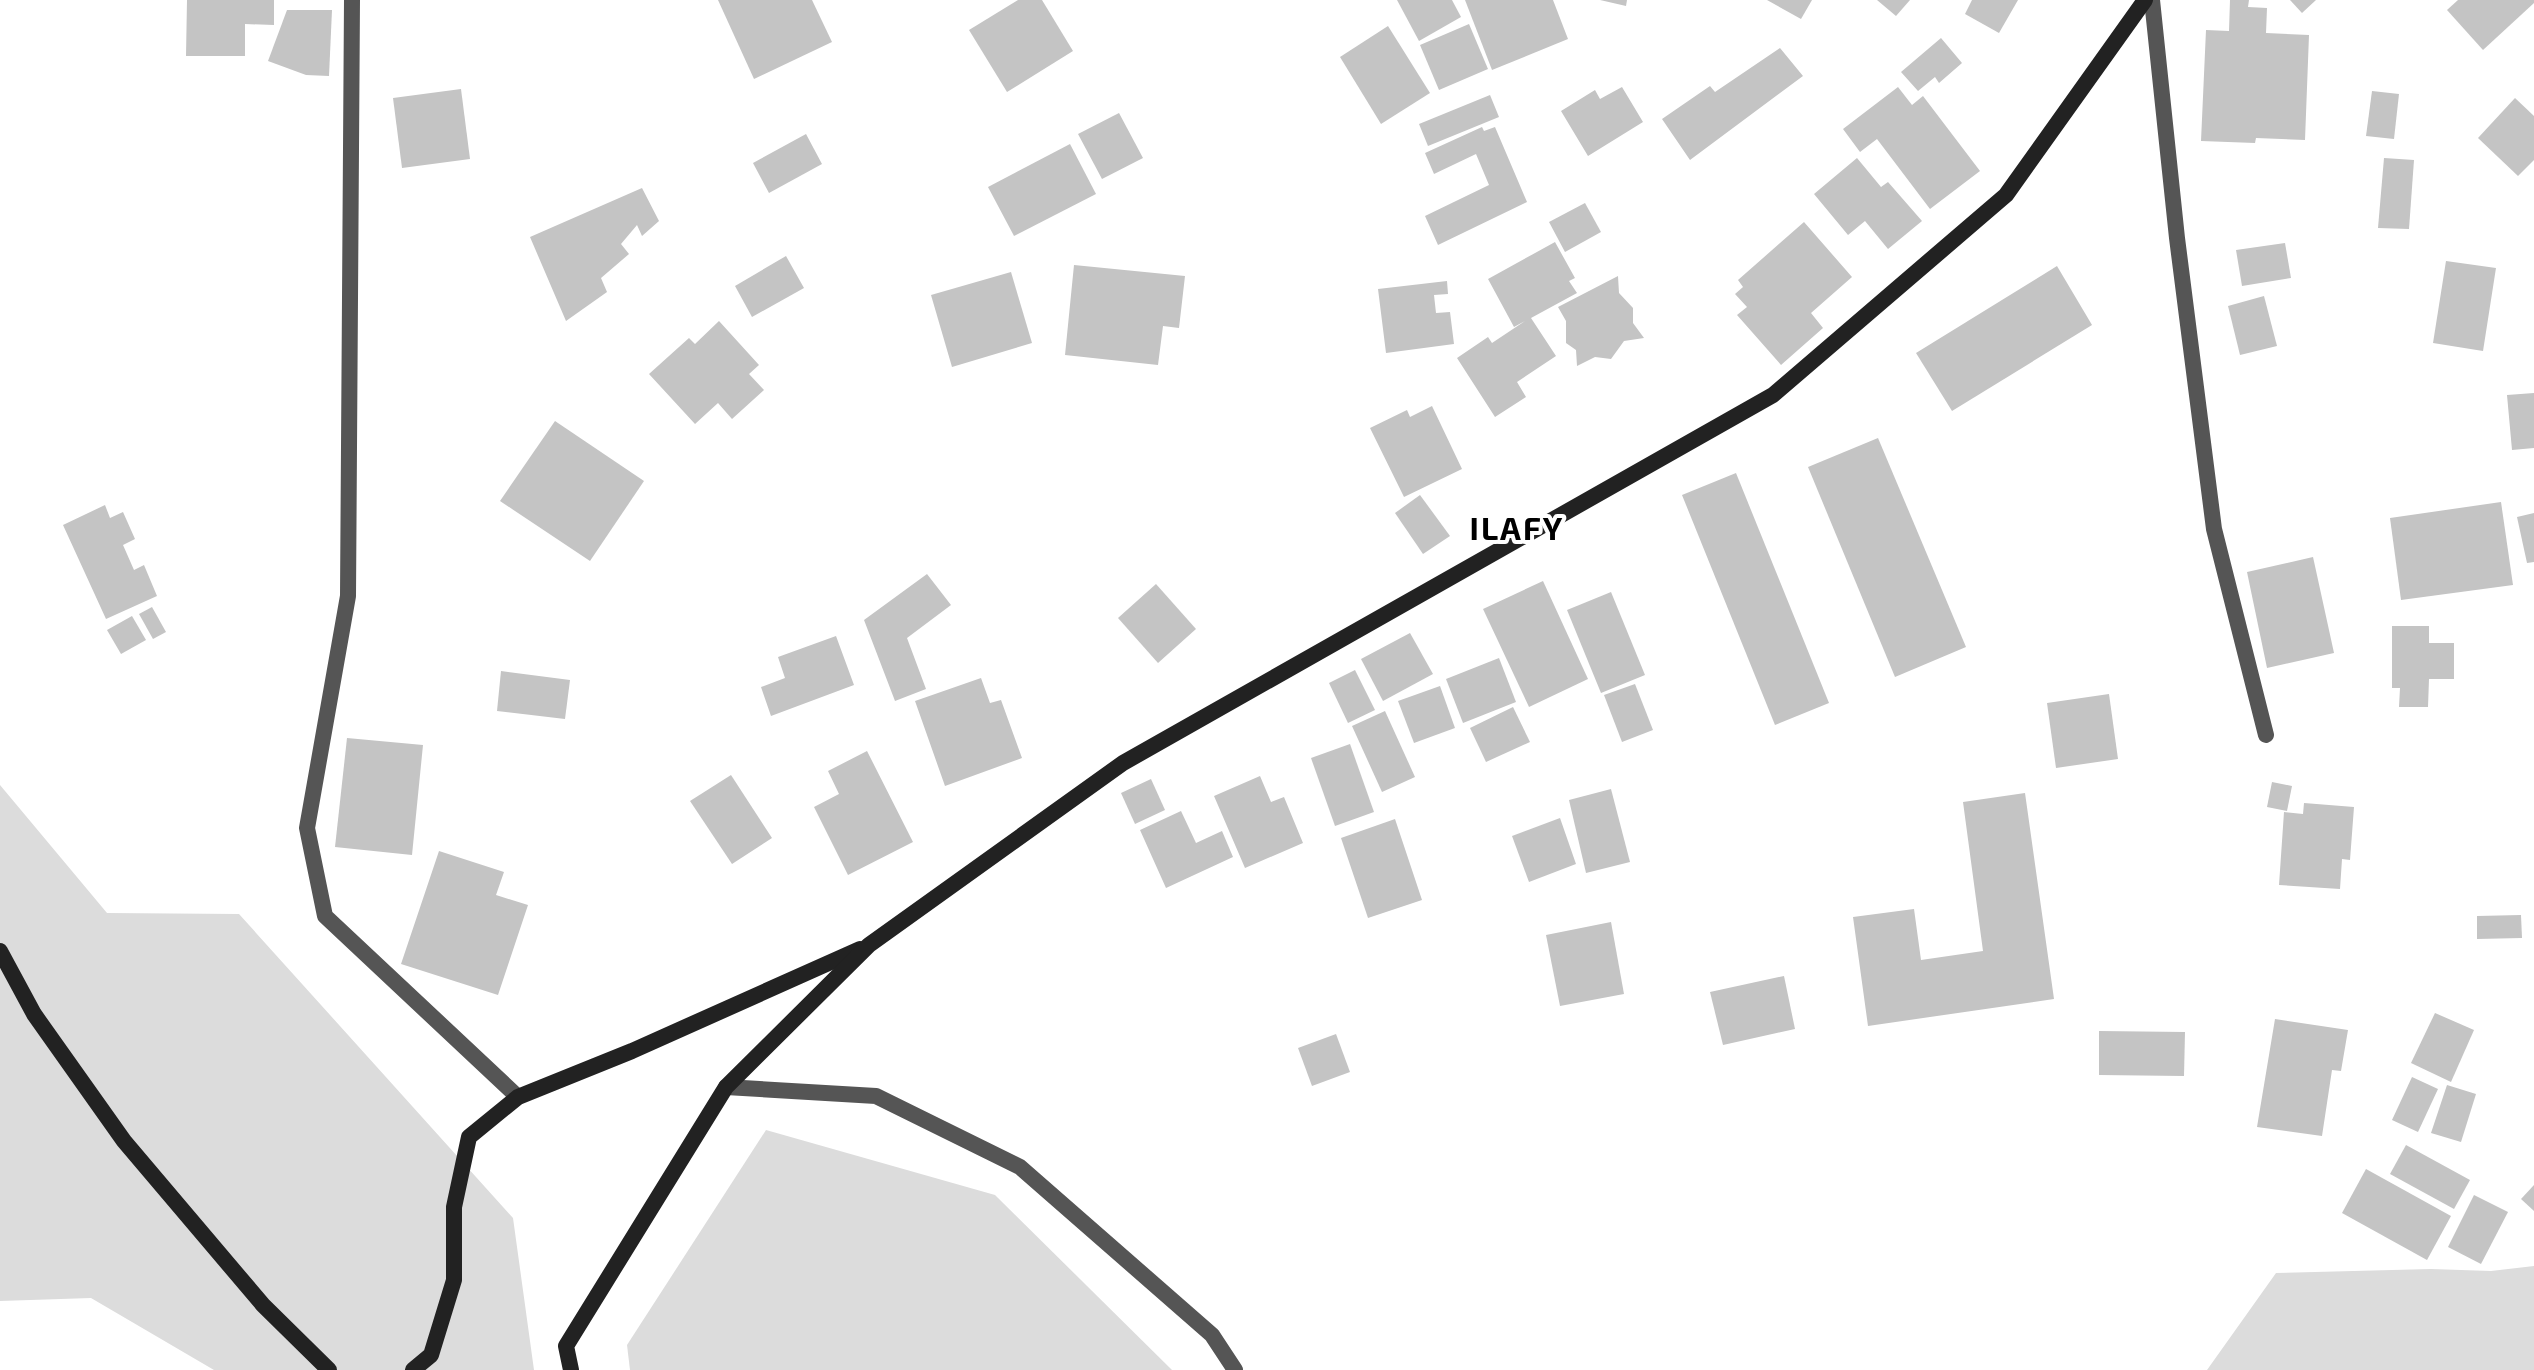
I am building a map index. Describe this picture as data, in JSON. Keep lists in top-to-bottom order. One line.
{"districts":["ILAFY"]}
